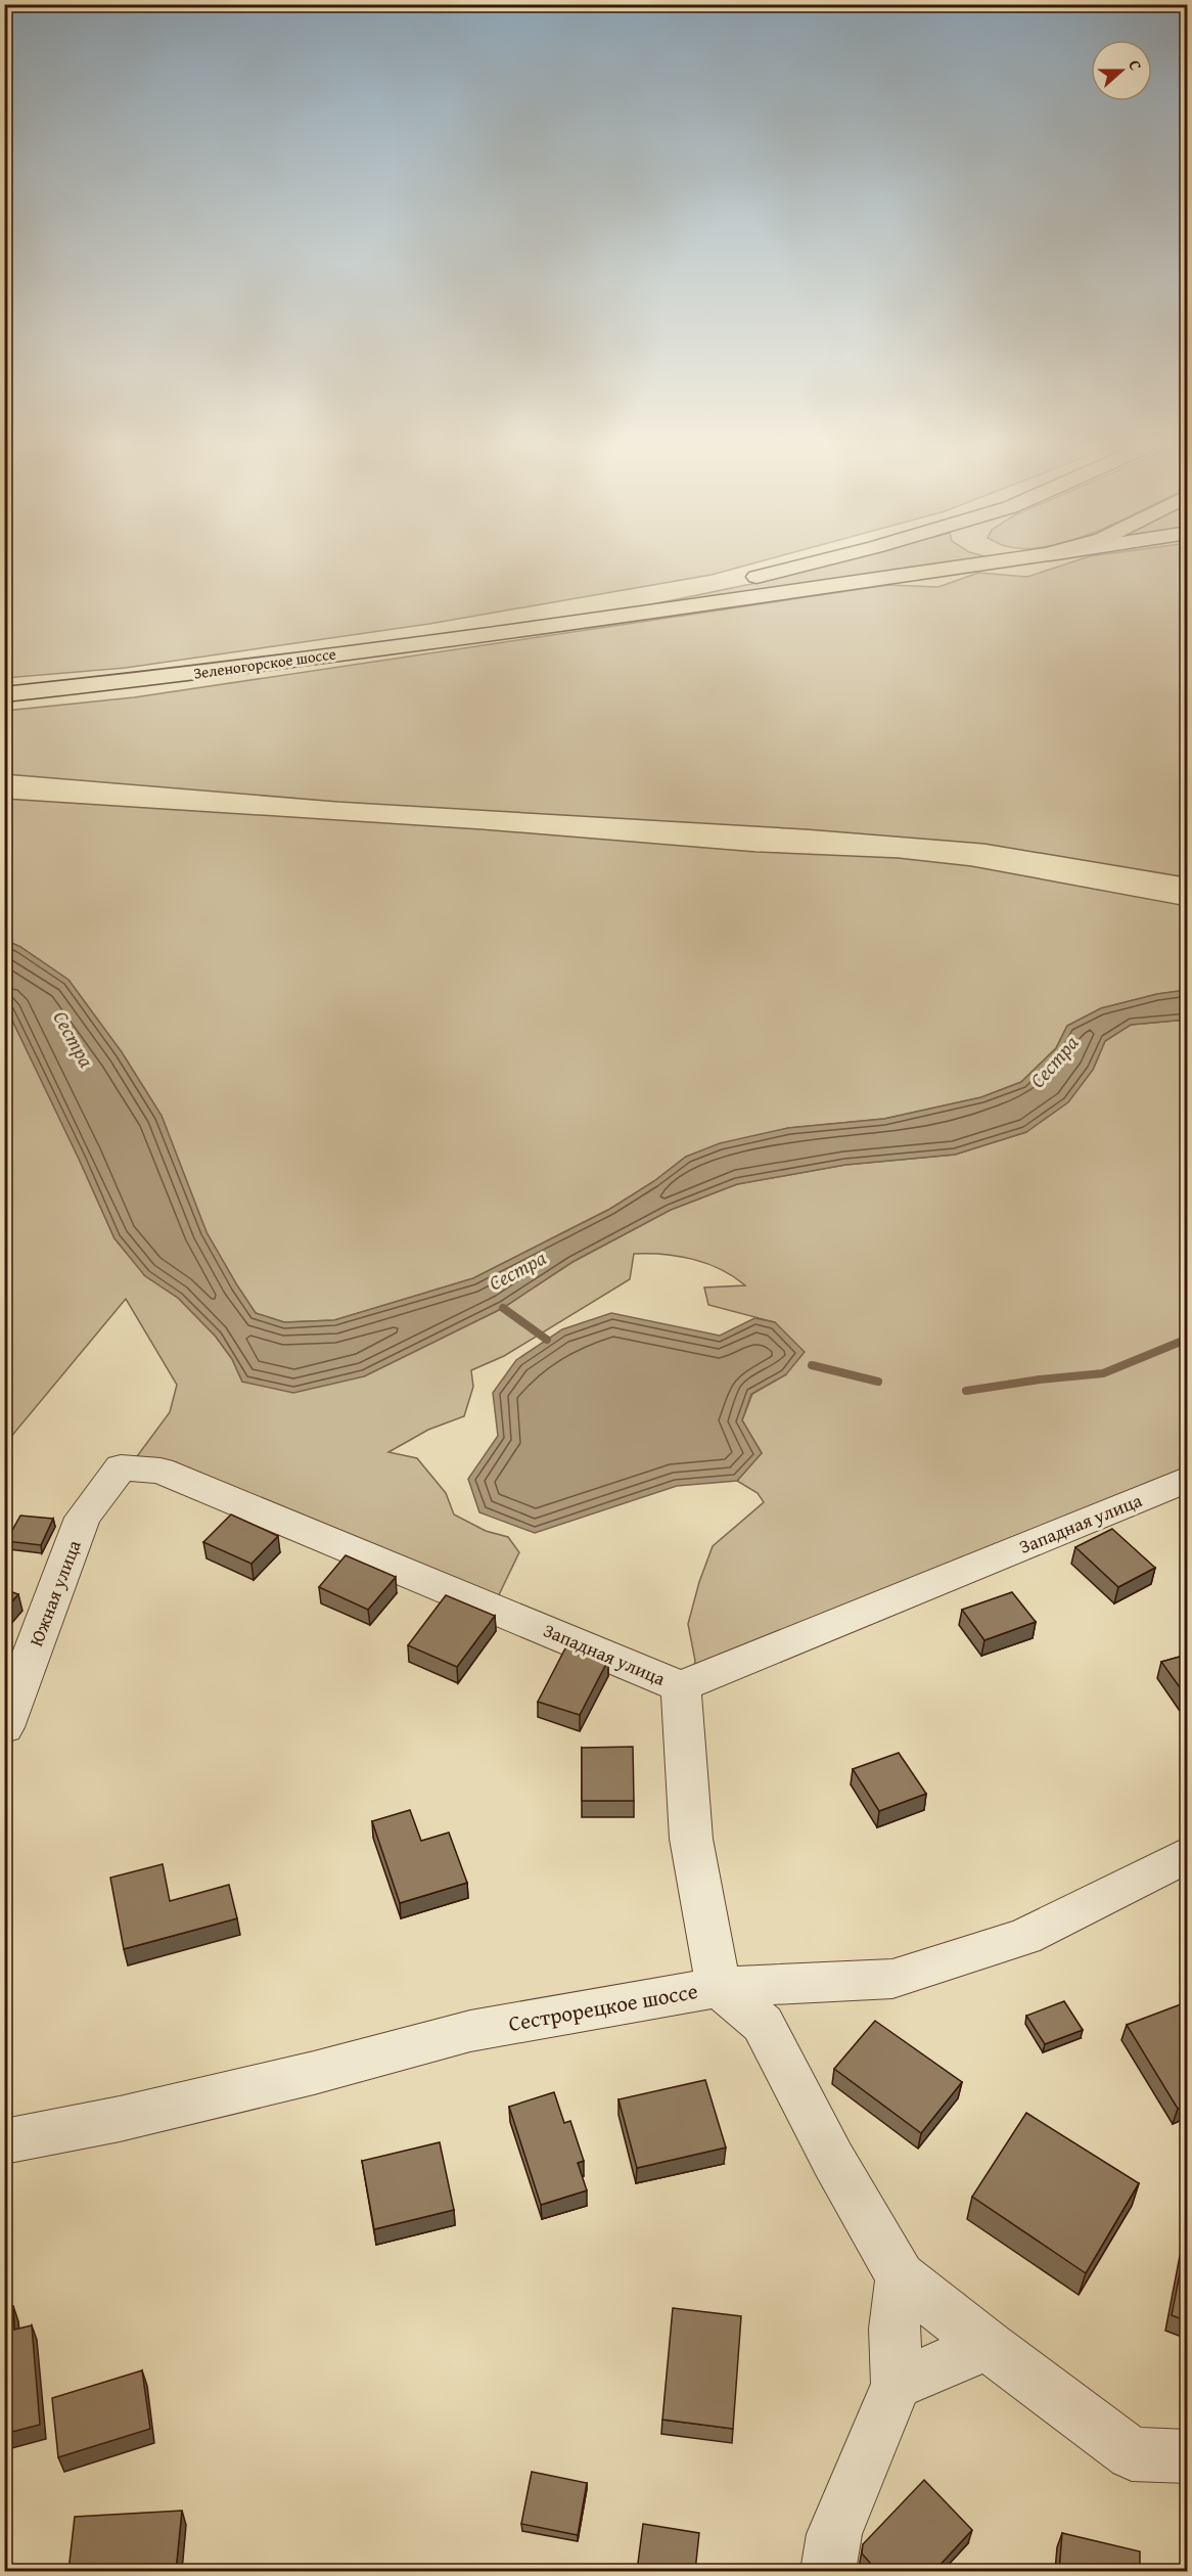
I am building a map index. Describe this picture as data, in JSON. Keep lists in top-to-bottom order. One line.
{"streets":{"highway":["Зеленогорское шоссе"],"street":["Западная улица","Южная улица","Сестрорецкое шоссе"]},"crossings":[["Западная улица","Южная улица"]],"water":["Сестра"],"north":"right"}
